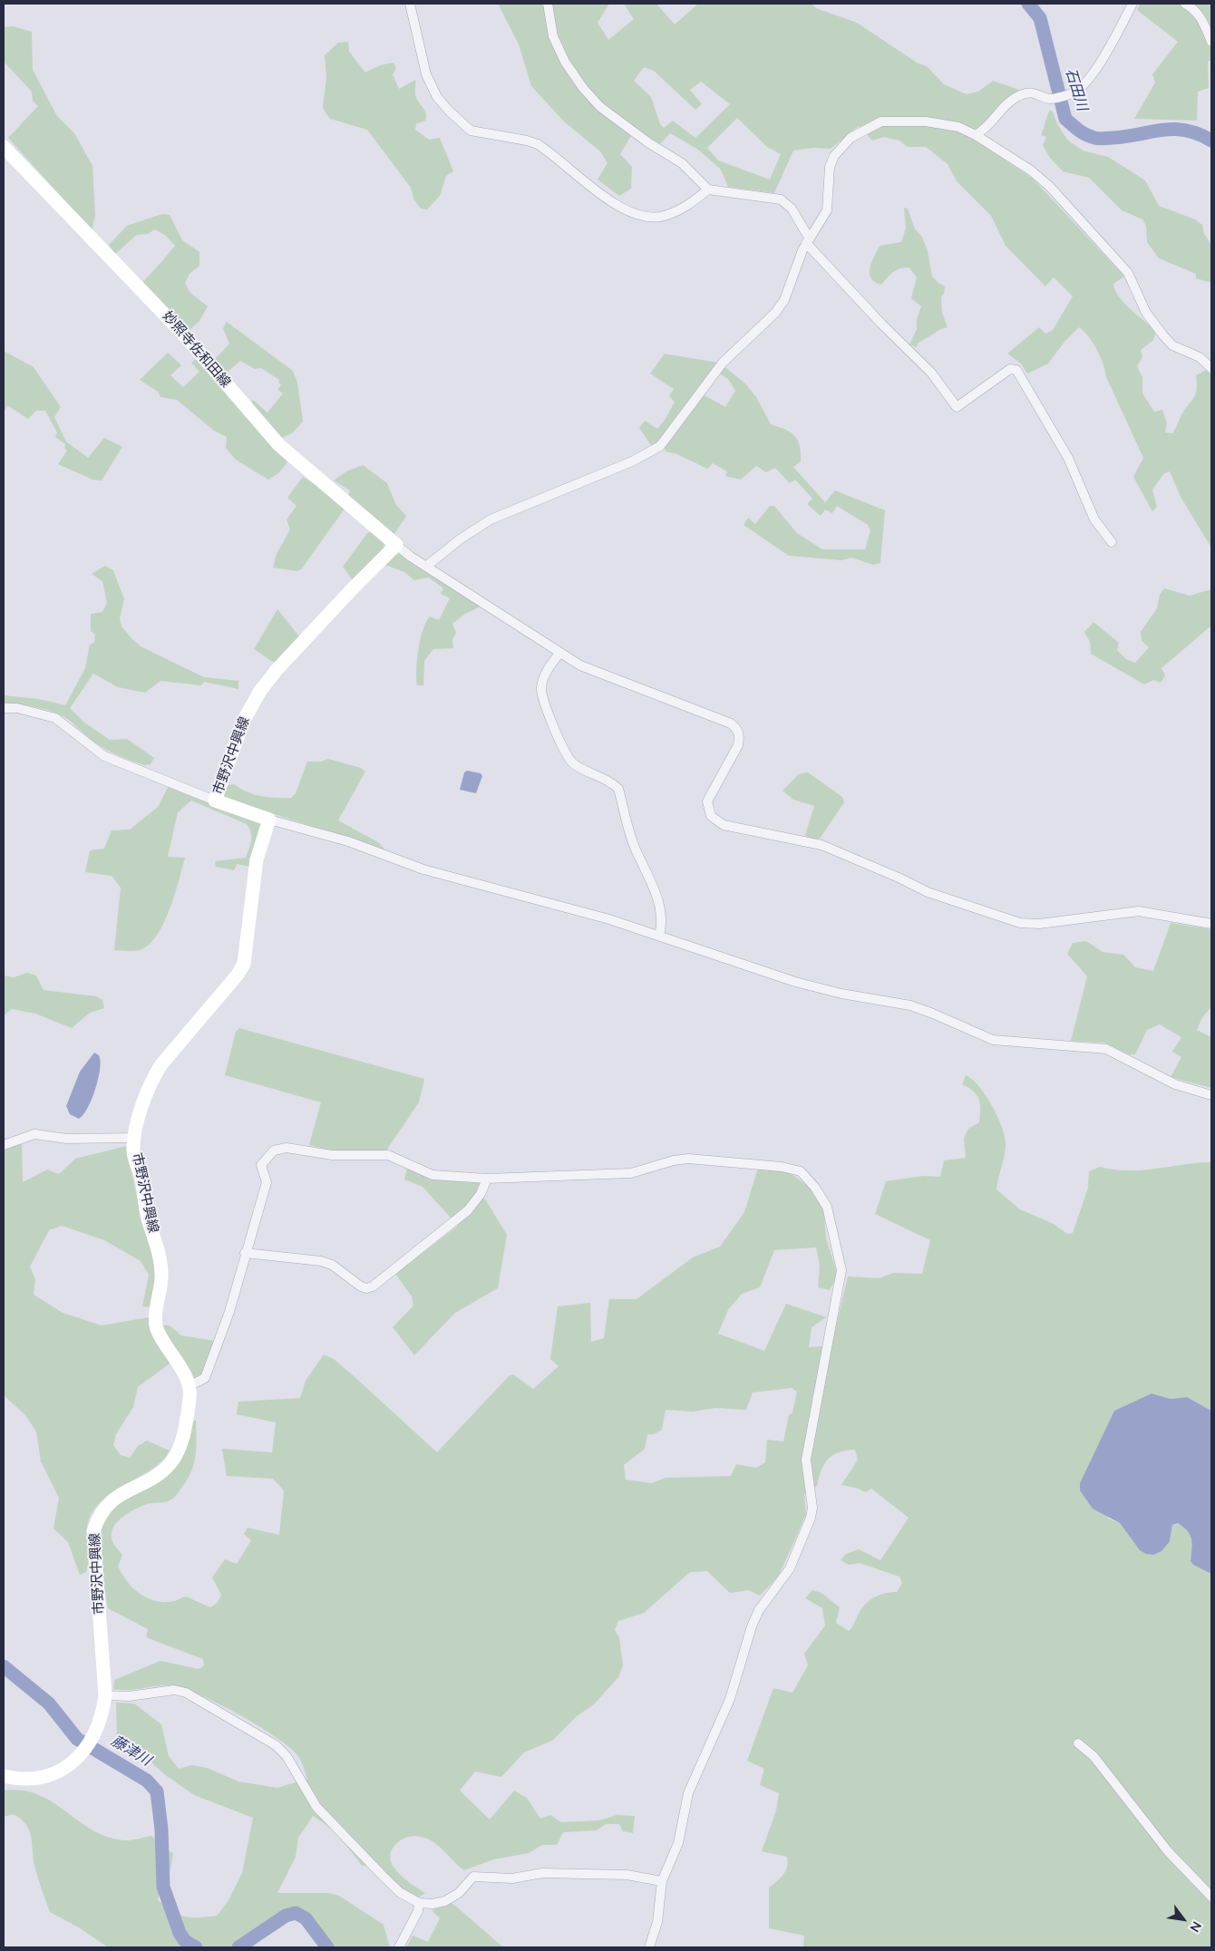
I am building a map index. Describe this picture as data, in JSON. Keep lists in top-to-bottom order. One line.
{"streets":{"main road":["妙照寺佐和田線","市野沢中興線"]},"crossings":[["妙照寺佐和田線","市野沢中興線"]],"water":["石田川","藤津川"],"north":"bottom right"}
